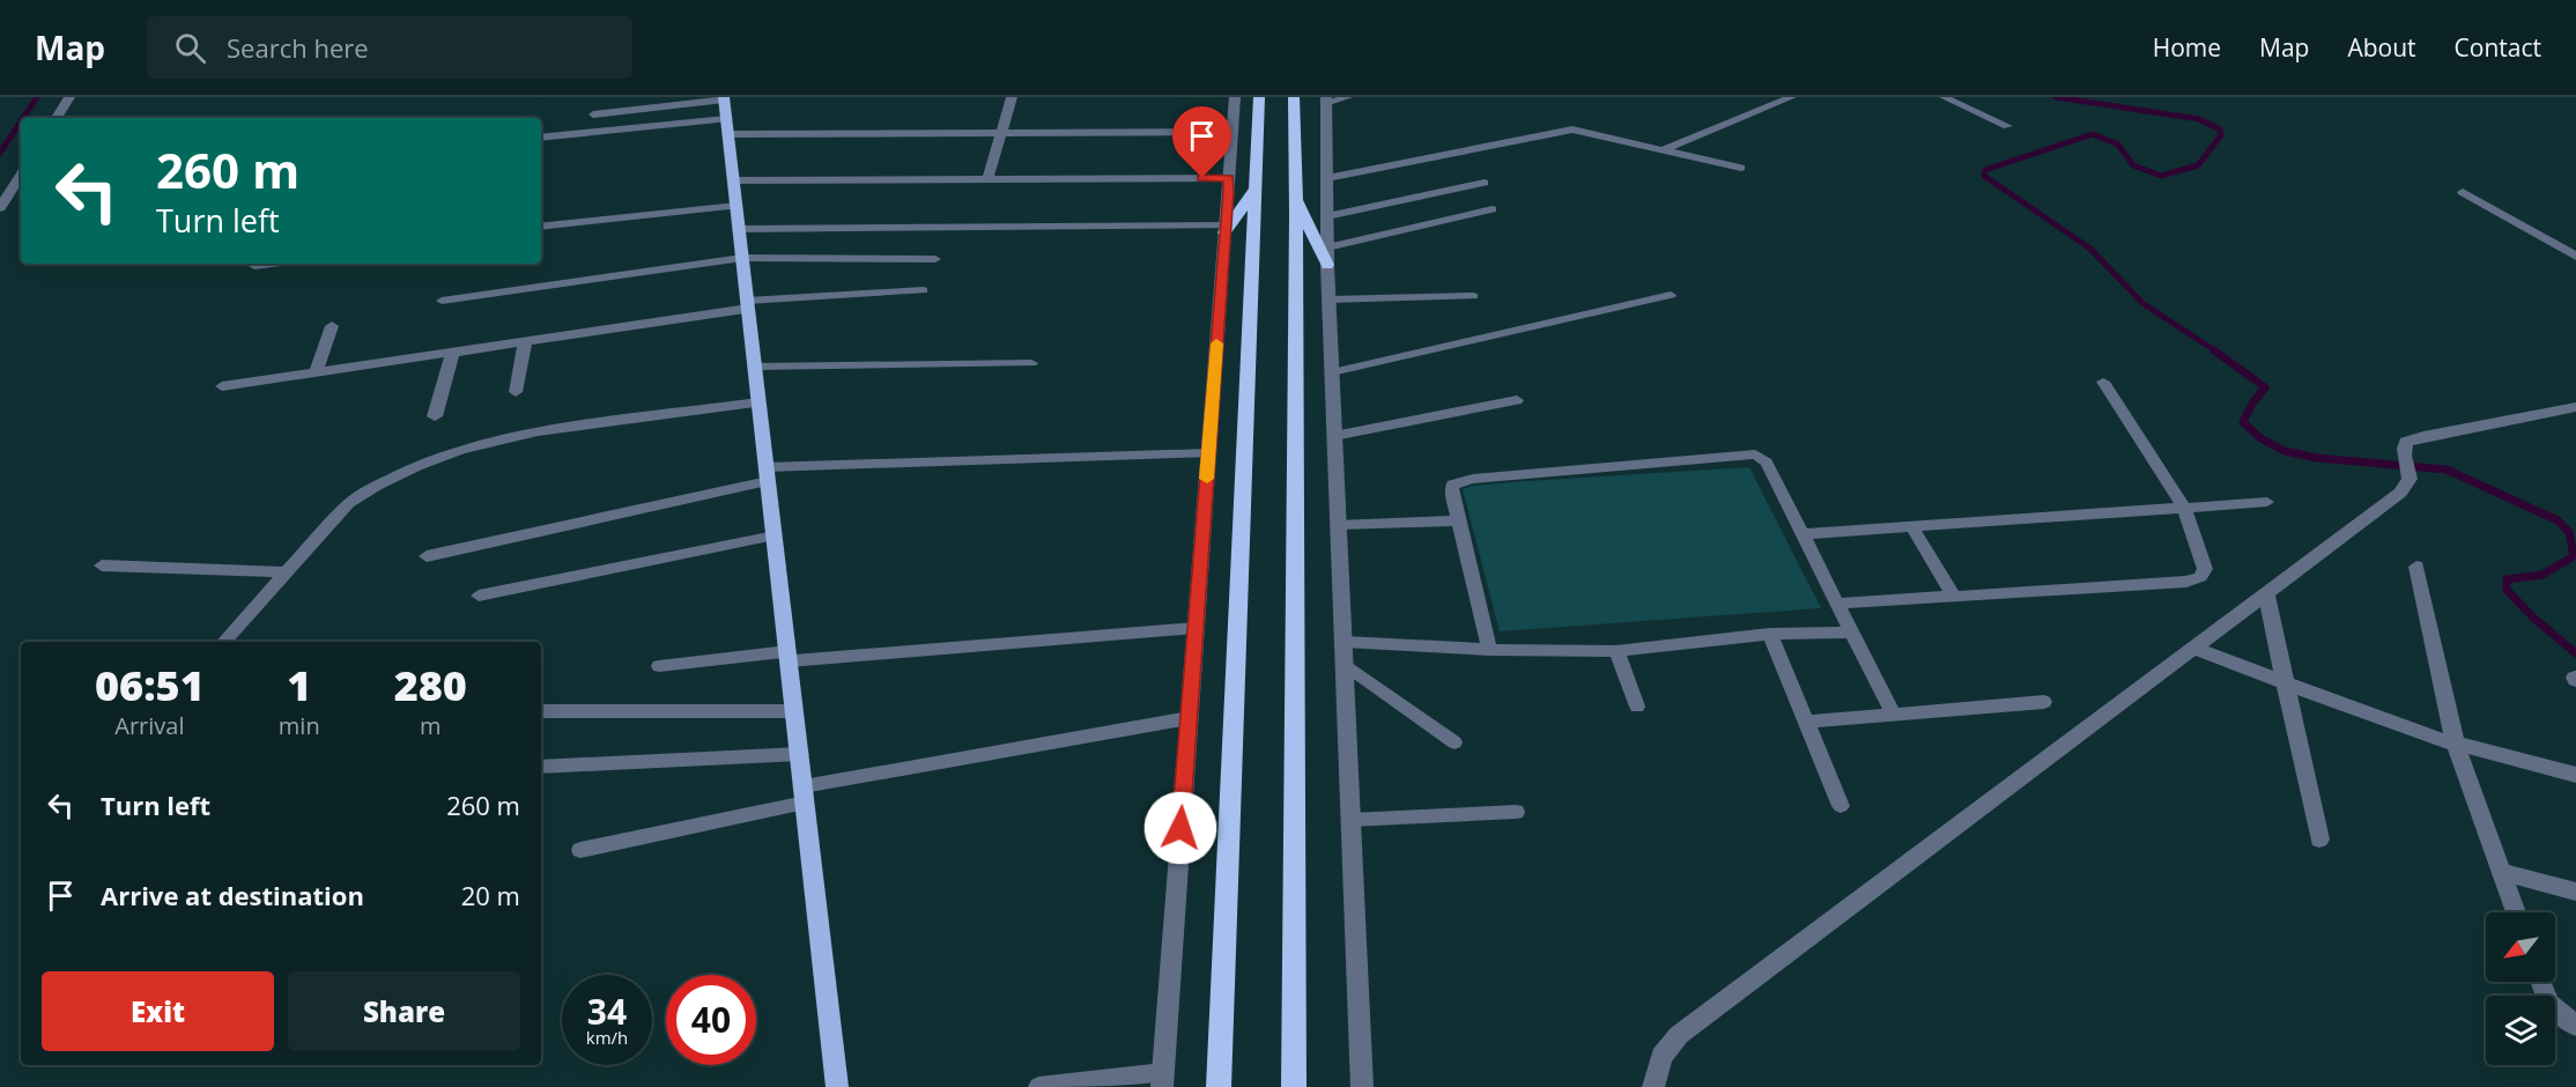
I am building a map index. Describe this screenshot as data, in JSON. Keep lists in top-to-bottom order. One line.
{"north":"bottom left","page":{"header":"Map","search":"Search here","nav":["Home","Map","About","Contact"],"turn":["260 m","Turn left"],"eta":["06:51","Arrival","1","min","280","m"],"list":[{"name":"Turn left","value":"260 m"},{"name":"Arrive at destination","value":"20 m"}],"buttons":["Exit","Share"],"speed":"34 km/h","limit":"40"}}
